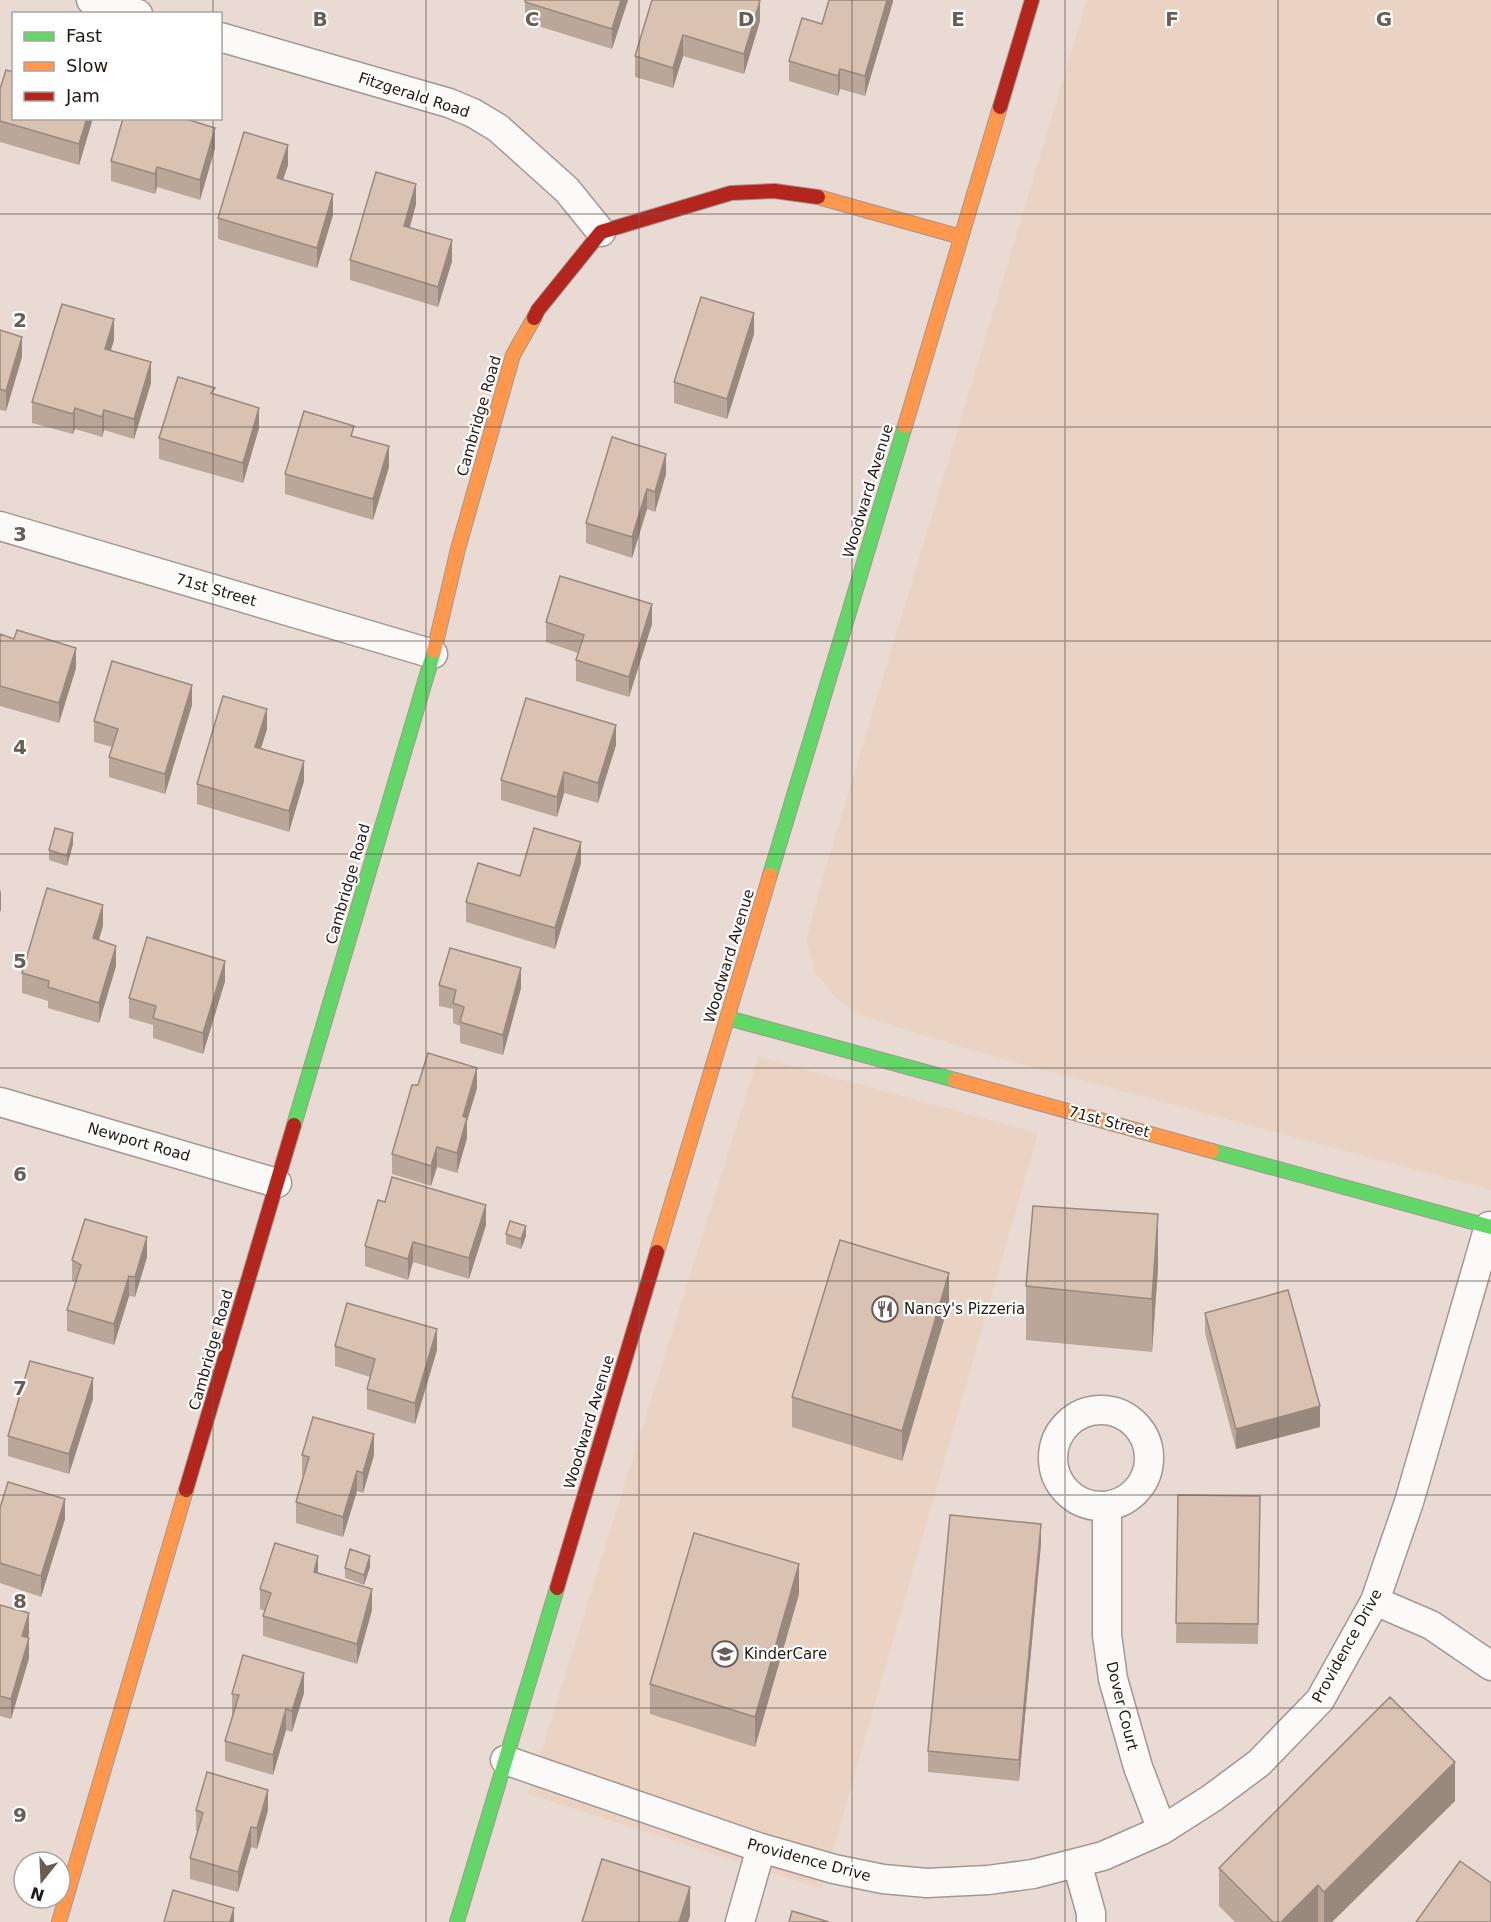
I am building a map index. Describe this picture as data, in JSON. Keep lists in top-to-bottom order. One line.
{"streets":{"street":["Fitzgerald Road","Cambridge Road","Woodward Avenue","71st Street","Newport Road","Providence Drive","Dover Court"]},"crossings":[["Fitzgerald Road","Cambridge Road"],["Cambridge Road","71st Street"],["Cambridge Road","Newport Road"],["Woodward Avenue","71st Street"],["Woodward Avenue","Providence Drive"],["71st Street","Providence Drive"],["Providence Drive","Dover Court"]],"places":{"restaurant":["Nancy's Pizzeria"],"school or university":["KinderCare"]},"legend":["Fast","Slow","Jam"],"north":"bottom","grid":{"columns":["B","C","D","E","F","G"],"rows":["2","3","4","5","6","7","8","9"]}}
